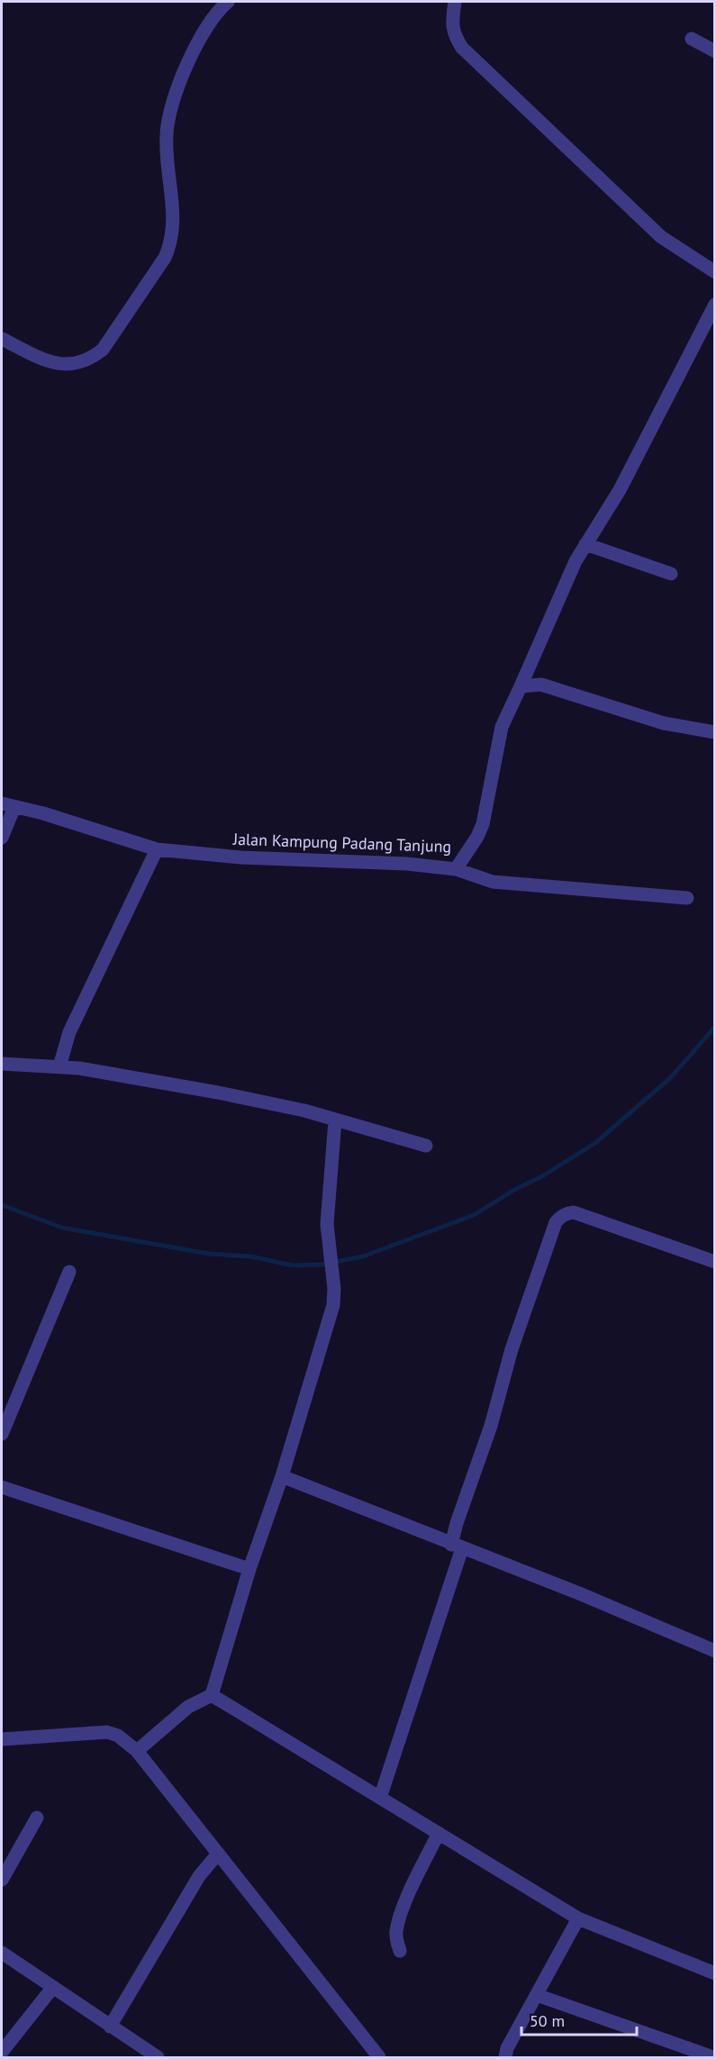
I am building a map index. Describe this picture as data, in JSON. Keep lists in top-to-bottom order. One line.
{"streets":{"street":["Jalan Kampung Padang Tanjung"]},"scale_bar":"50 m"}
